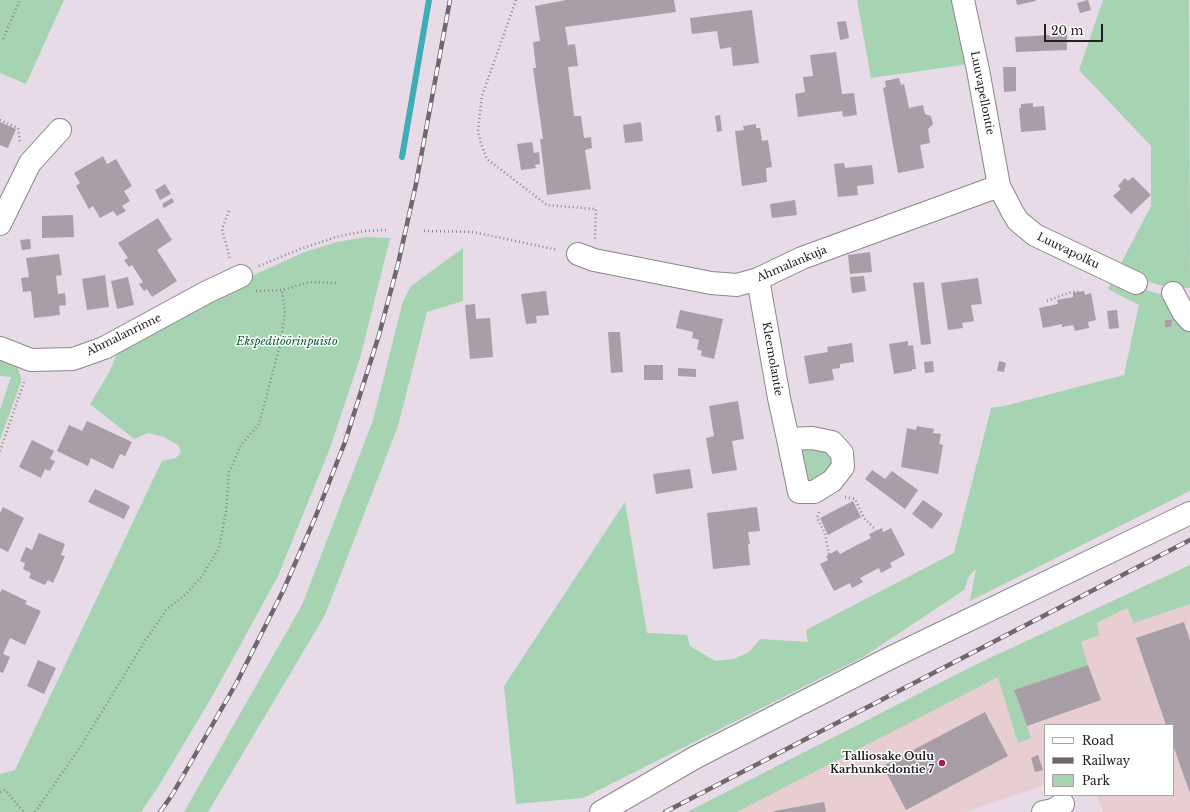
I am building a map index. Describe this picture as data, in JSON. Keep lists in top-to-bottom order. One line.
{"streets":{"street":["Luuvapellontie","Luuvapolku","Ahmalankuja","Ahmalanrinne","Kleemolantie"]},"crossings":[["Luuvapellontie","Luuvapolku"],["Luuvapellontie","Ahmalankuja"],["Luuvapolku","Ahmalankuja"],["Ahmalankuja","Kleemolantie"]],"parks":["Ekspeditöörinpuisto"],"places":["Talliosake Oulu Karhunkedontie 7"],"legend":["Road","Railway","Park"],"scale_bar":"20 m"}
